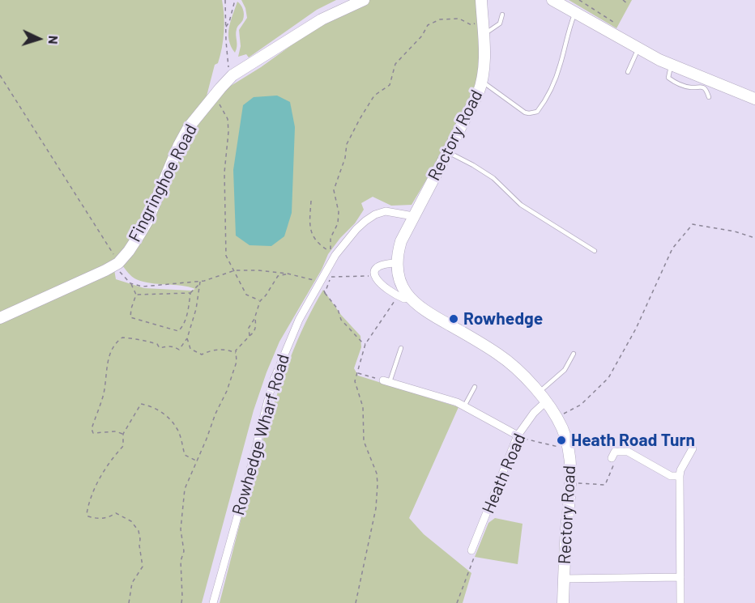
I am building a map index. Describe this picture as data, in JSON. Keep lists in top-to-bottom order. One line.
{"streets":{"street":["Rectory Road","Fingringhoe Road","Rowhedge Wharf Road","Heath Road"]},"crossings":[["Rectory Road","Rowhedge Wharf Road"],["Rectory Road","Heath Road"]],"places":["Rowhedge","Heath Road Turn"],"north":"right"}
